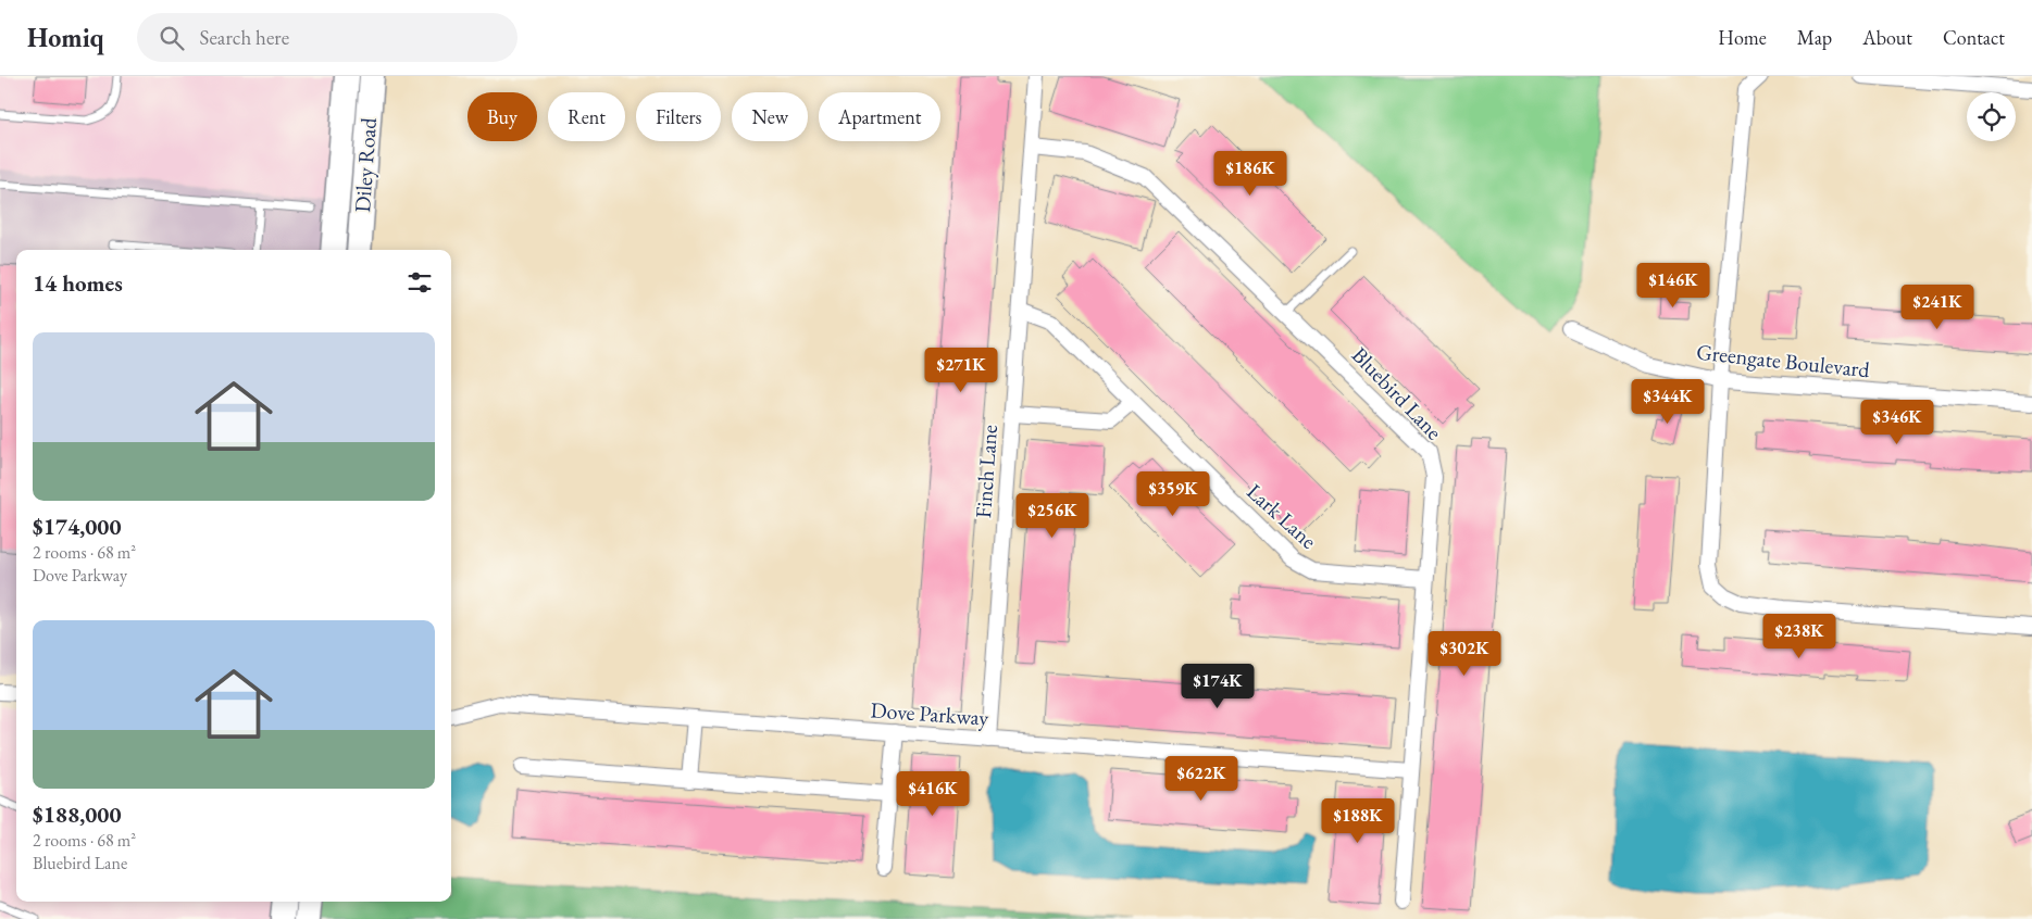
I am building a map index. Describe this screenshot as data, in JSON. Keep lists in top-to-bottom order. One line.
{"streets":{"highway":["Diley Road"],"street":["Greengate Boulevard","Bluebird Lane","Finch Lane","Lark Lane","Dove Parkway"]},"crossings":[["Bluebird Lane","Finch Lane"],["Bluebird Lane","Lark Lane"],["Bluebird Lane","Dove Parkway"],["Finch Lane","Lark Lane"],["Finch Lane","Dove Parkway"]],"page":{"header":"Homiq","search":"Search here","nav":["Home","Map","About","Contact"],"chip":["Buy","Rent","Filters","New","Apartment"],"price":["$186K","$146K","$241K","$271K","$344K","$346K","$359K","$256K","$238K","$302K","$174K","$622K","$416K","$188K"],"heading":"14 homes","list":[{"name":"$174,000","note":"2 rooms · 68 m² · Dove Parkway"},{"name":"$188,000","note":"2 rooms · 68 m² · Bluebird Lane"}]}}
